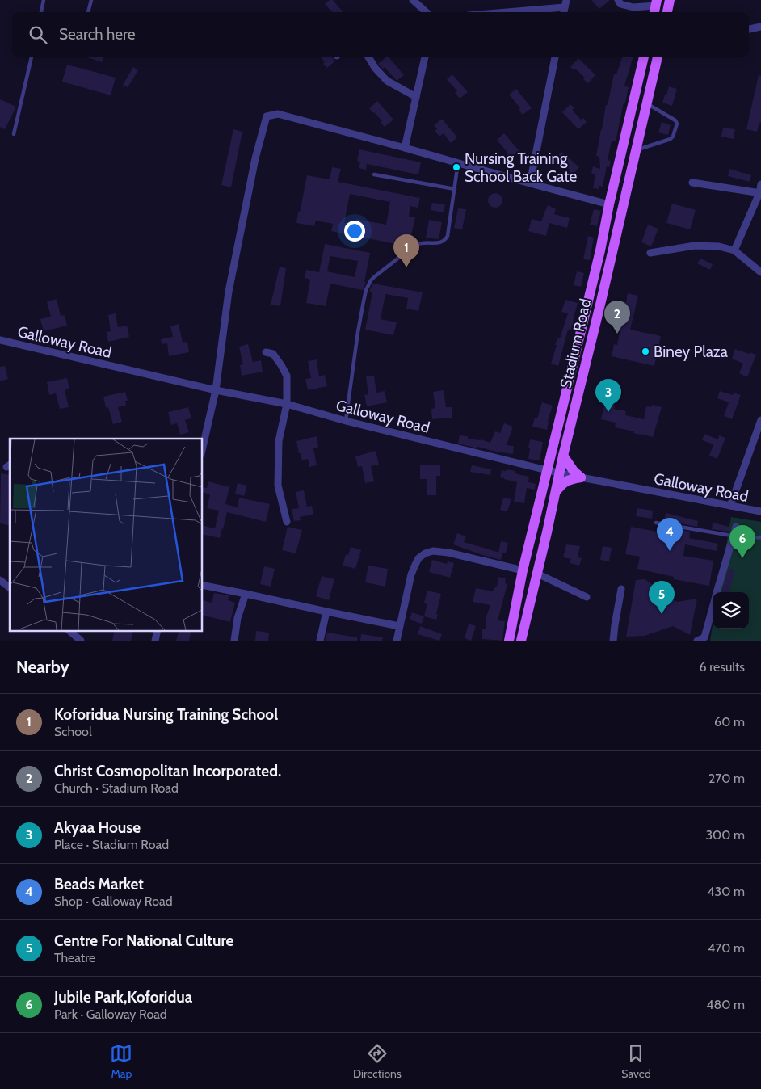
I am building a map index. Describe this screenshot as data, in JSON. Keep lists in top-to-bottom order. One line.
{"streets":{"main road":["Stadium Road"],"street":["Galloway Road"]},"crossings":[["Galloway Road","Stadium Road"]],"places":["Nursing Training School Back Gate","Biney Plaza"],"page":{"search":"Search here","pins":["1","2","3","4","6","5"],"heading":["Nearby","6 results"],"list":[{"mark":"1","name":"Koforidua Nursing Training School","note":"School","value":"60 m"},{"mark":"2","name":"Christ Cosmopolitan Incorporated.","note":"Church · Stadium Road","value":"270 m"},{"mark":"3","name":"Akyaa House","note":"Place · Stadium Road","value":"300 m"},{"mark":"4","name":"Beads Market","note":"Shop · Galloway Road","value":"430 m"},{"mark":"5","name":"Centre For National Culture","note":"Theatre","value":"470 m"},{"mark":"6","name":"Jubile Park,Koforidua","note":"Park · Galloway Road","value":"480 m"}],"nav":["Map","Directions","Saved"]}}
